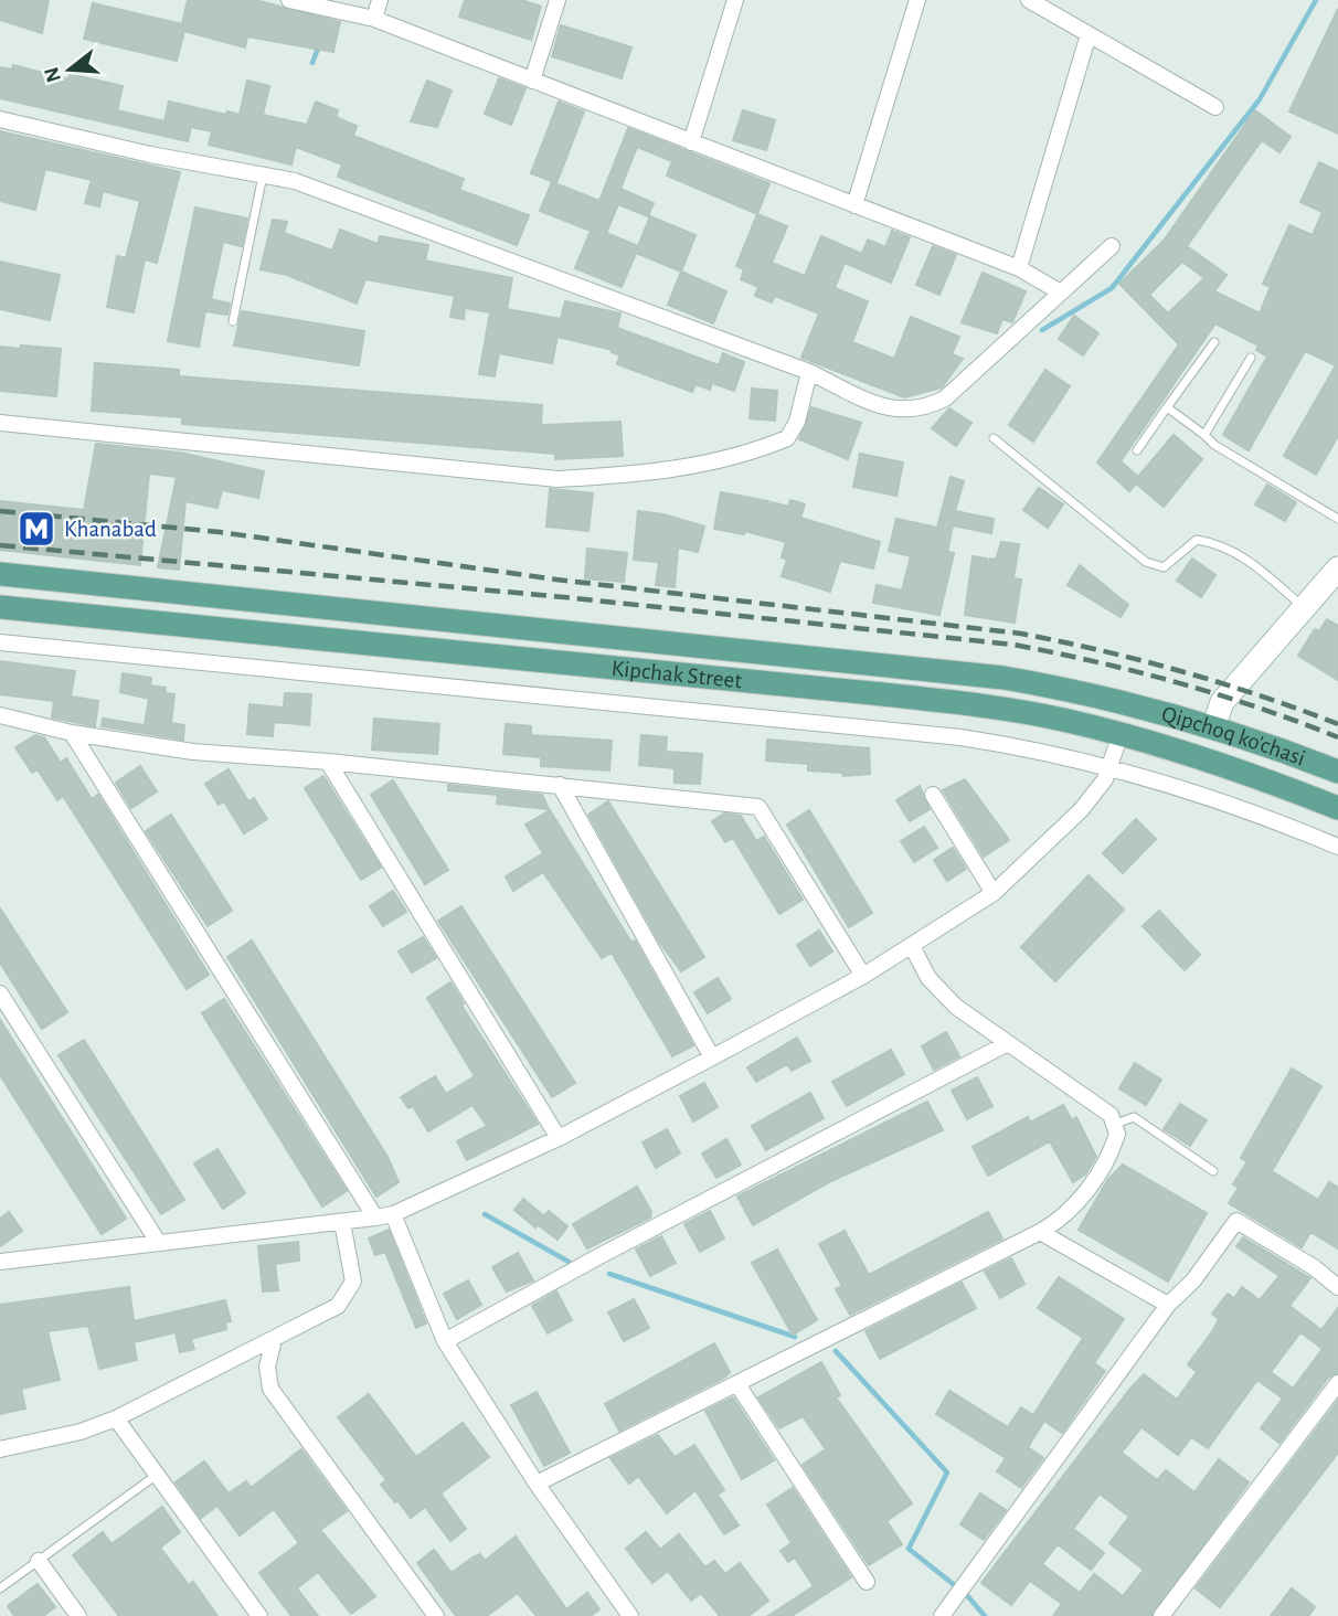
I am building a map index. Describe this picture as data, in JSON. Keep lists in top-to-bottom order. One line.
{"streets":{"main road":["Kipchak Street","Qipchoq ko'chasi"]},"crossings":[["Kipchak Street","Qipchoq ko'chasi"]],"places":{"metro station":["Khanabad"]},"north":"left"}
